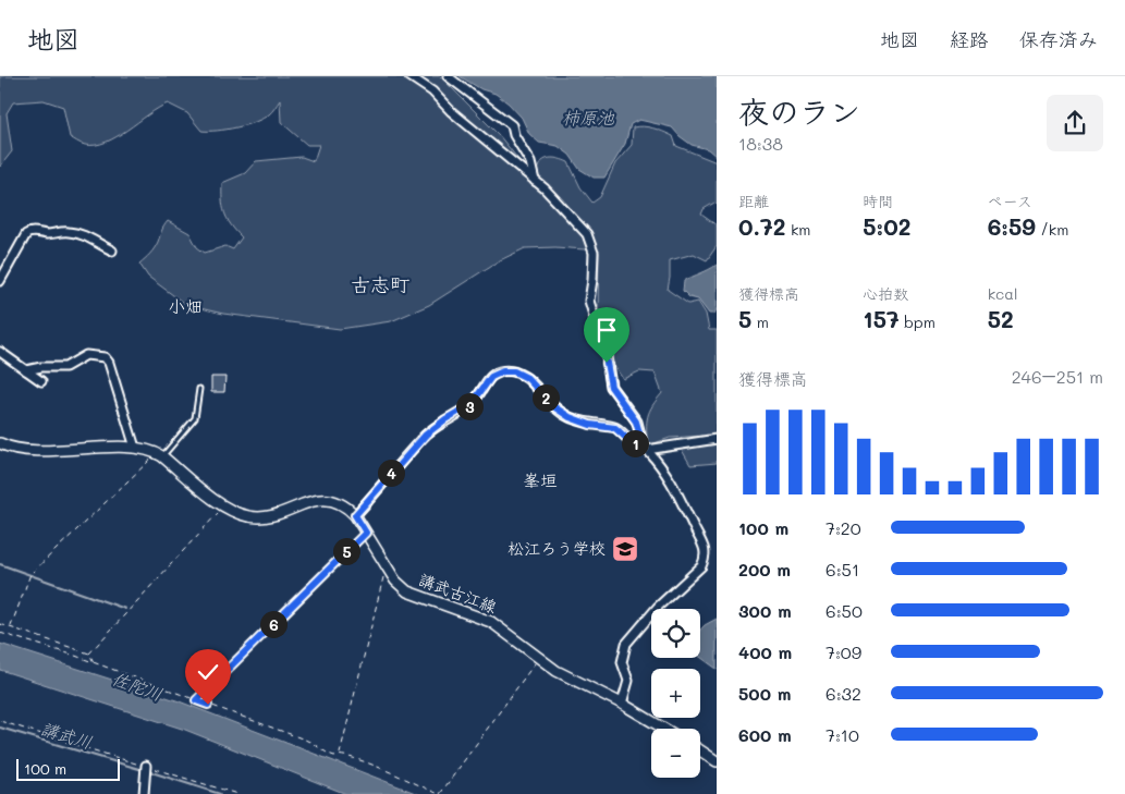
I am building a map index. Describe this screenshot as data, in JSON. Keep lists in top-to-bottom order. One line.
{"streets":{"main road":["講武古江線"]},"districts":["古志町","小畑","峯垣"],"water":["柿原池","佐陀川","講武川"],"places":{"school or university":["松江ろう学校"]},"scale_bar":"100 m","page":{"header":"地図","nav":["地図","経路","保存済み"],"heading":["夜のラン","18:38"],"stats":[["距離","0.72 km"],["時間","5:02"],["ペース","6:59 /km"],["獲得標高","5 m"],["心拍数","157 bpm"],["kcal","52"]],"chart":["獲得標高","246–251 m"],"pins":["2","3","1","4","5","6"],"list":[{"name":"100 m","note":"7:20"},{"name":"200 m","note":"6:51"},{"name":"300 m","note":"6:50"},{"name":"400 m","note":"7:09"},{"name":"500 m","note":"6:32"},{"name":"600 m","note":"7:10"}],"map_buttons":["+","−"],"scale":"100 m"}}
